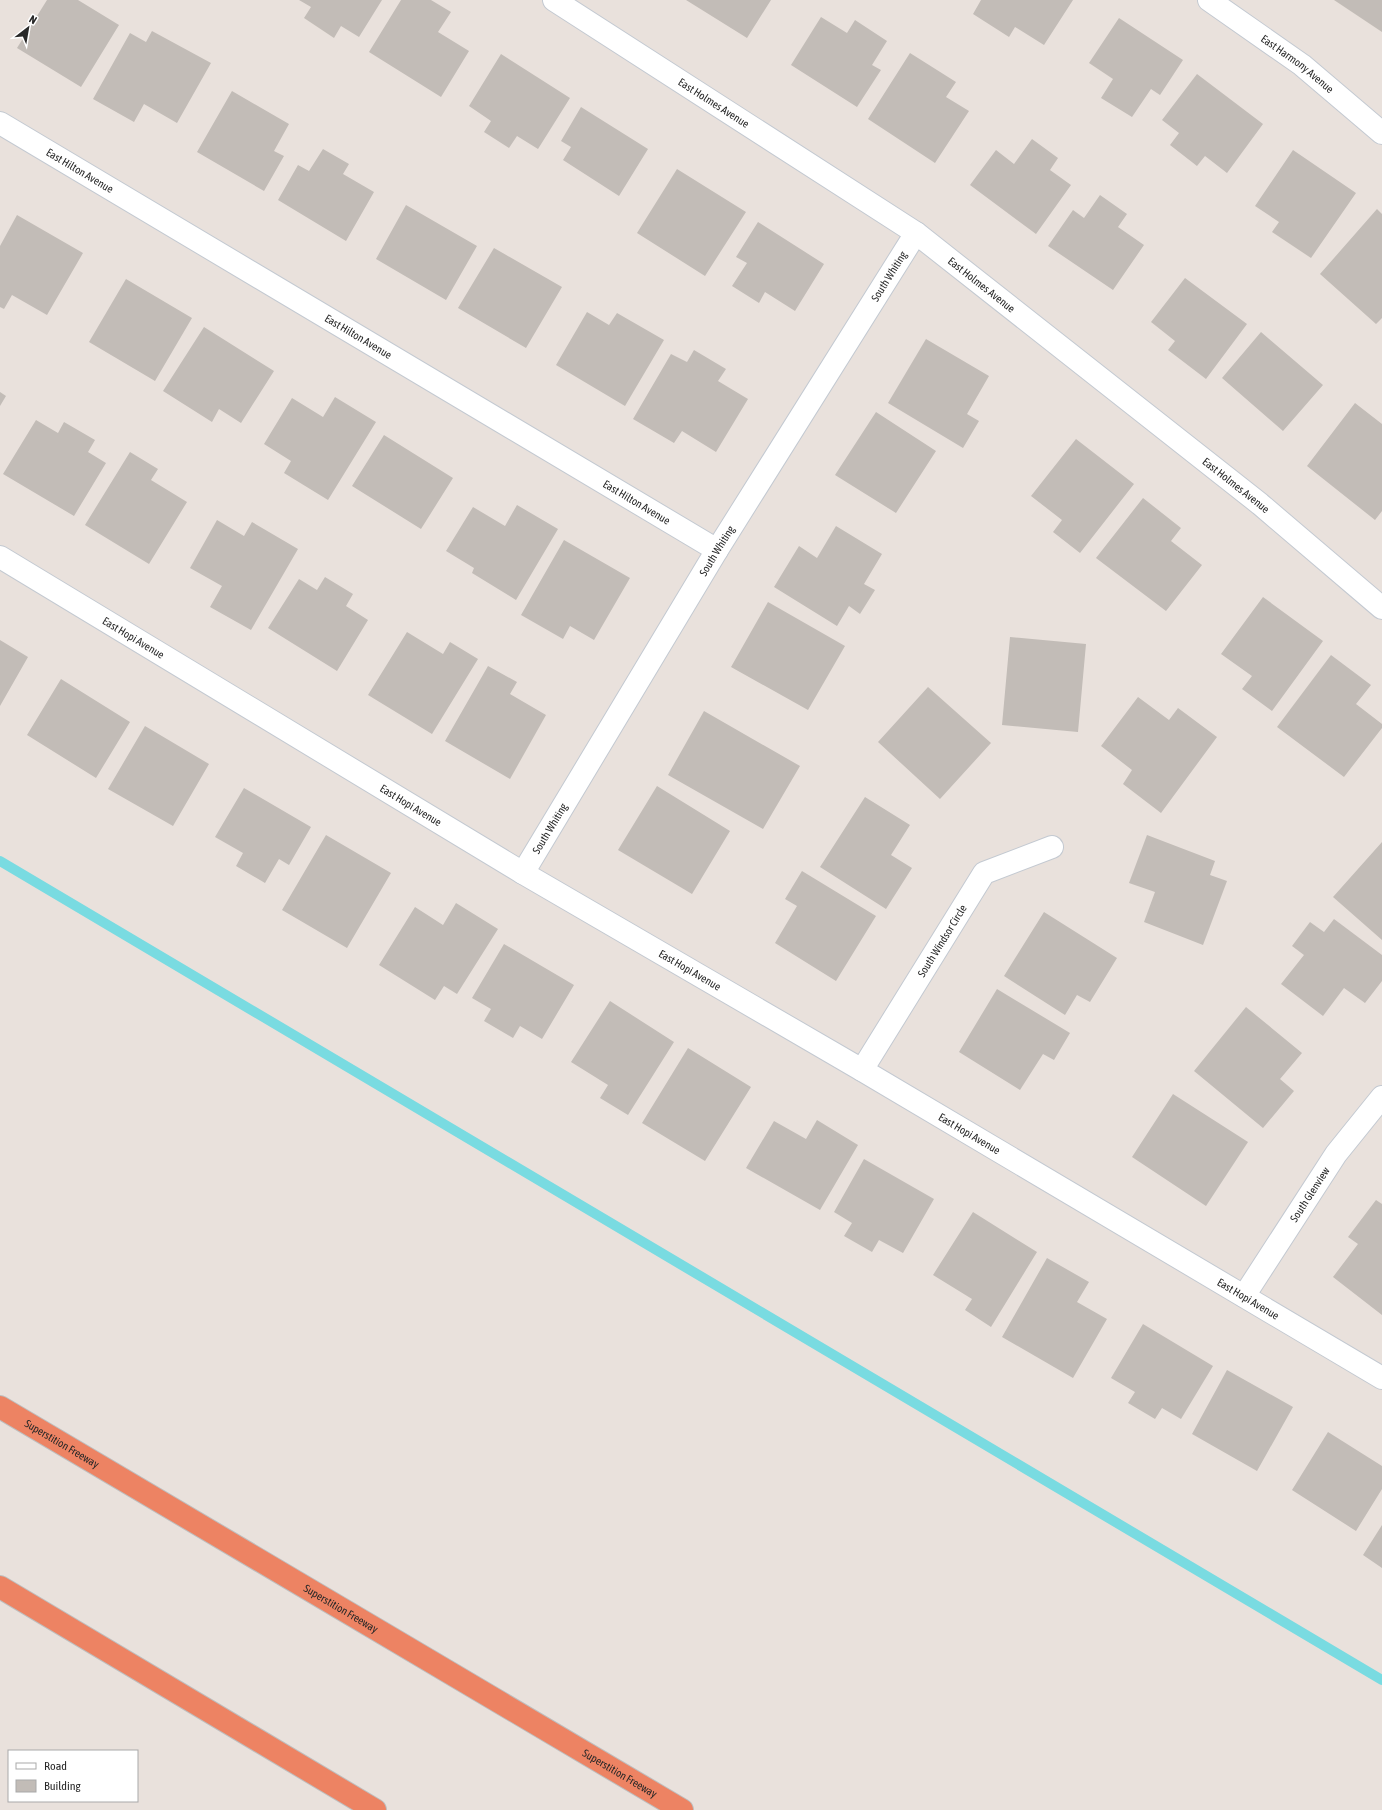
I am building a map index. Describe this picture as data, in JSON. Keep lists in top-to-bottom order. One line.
{"streets":{"highway":["Superstition Freeway"],"street":["East Harmony Avenue","East Holmes Avenue","East Hilton Avenue","South Whiting","East Hopi Avenue","South Windsor Circle","South Glenview"]},"crossings":[["East Holmes Avenue","South Whiting"],["East Hilton Avenue","South Whiting"],["South Whiting","East Hopi Avenue"],["East Hopi Avenue","South Windsor Circle"],["East Hopi Avenue","South Glenview"]],"legend":["Road","Building"],"north":"top right"}
